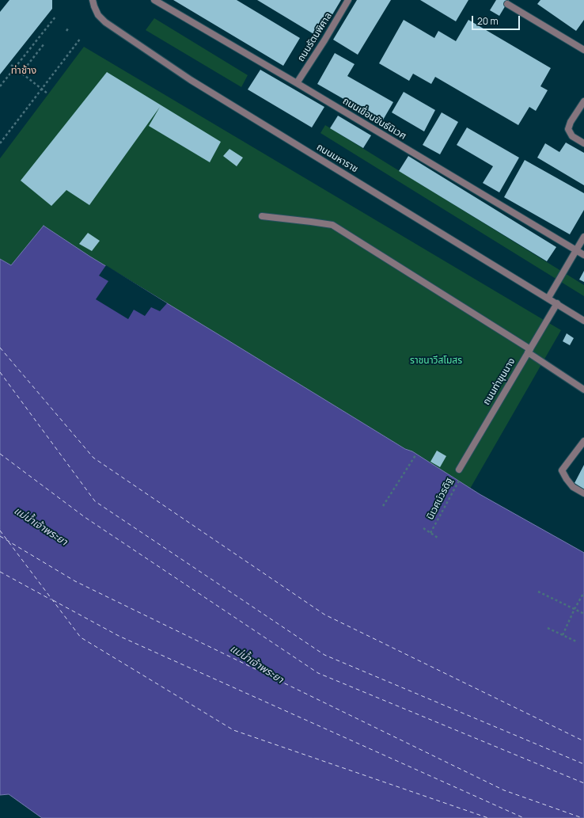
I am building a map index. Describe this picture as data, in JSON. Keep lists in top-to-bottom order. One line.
{"streets":{"street":["ถนนรัตนพิศาล","ถนนเขื่อนขันธ์นิเวศ","ถนนมหาราช","ถนนท่าขุนนาง"],"path":["นิเวศน์วรดิฐ"]},"crossings":[["ถนนรัตนพิศาล","ถนนเขื่อนขันธ์นิเวศ"],["ถนนมหาราช","ถนนท่าขุนนาง"],["ถนนท่าขุนนาง","นิเวศน์วรดิฐ"]],"districts":["ท่าช้าง"],"water":["แม่น้ำเจ้าพระยา"],"parks":["ราชนาวีสโมสร"],"scale_bar":"20 m"}
